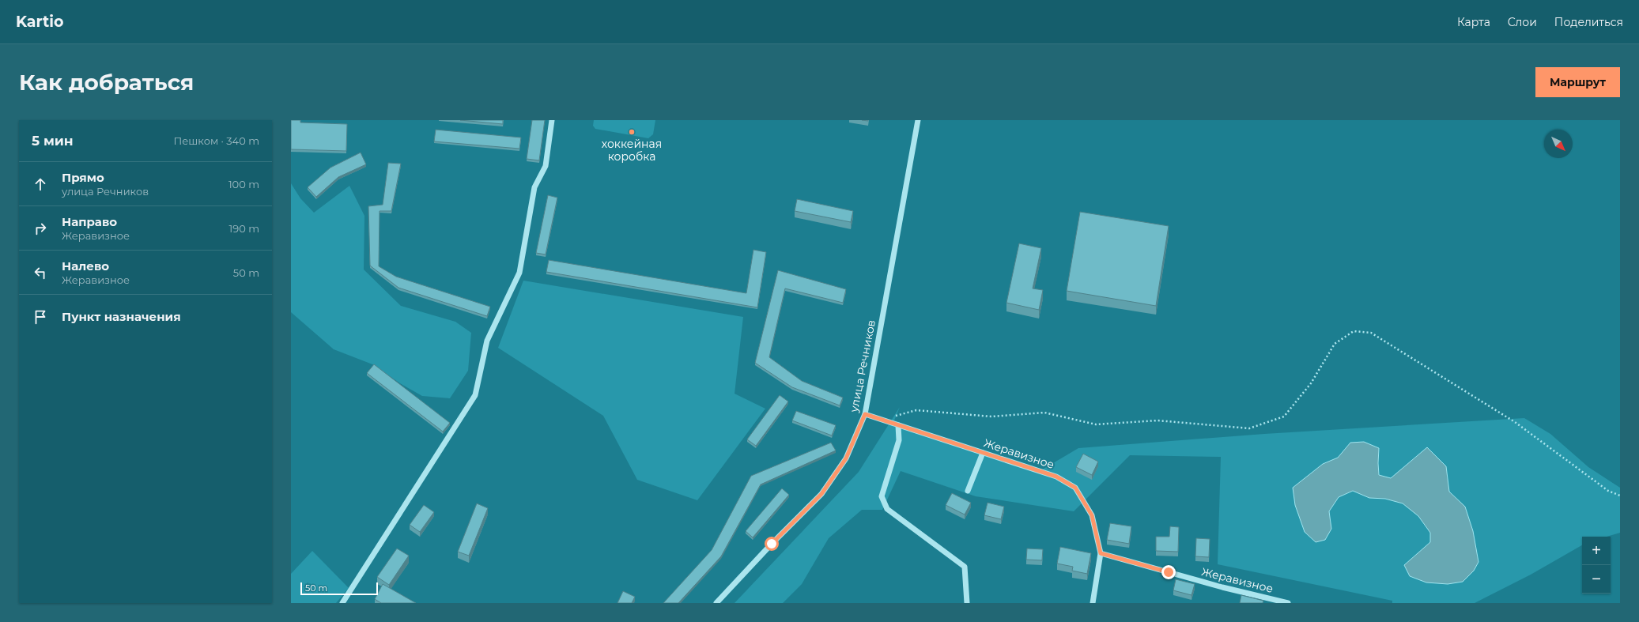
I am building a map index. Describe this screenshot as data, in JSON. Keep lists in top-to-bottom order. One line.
{"streets":{"street":["улица Речников","Жеравизное"]},"crossings":[["улица Речников","Жеравизное"]],"places":["хоккейная коробка"],"scale_bar":"50 m","north":"bottom right","page":{"header":"Kartio","nav":["Карта","Слои","Поделиться"],"buttons":"Маршрут","title":"Как добраться","heading":["5 мин","Пешком · 340 m"],"list":[["Прямо","улица Речников","100 m"],["Направо","Жеравизное","190 m"],["Налево","Жеравизное","50 m"],"Пункт назначения"],"map_buttons":["+","−"],"scale":"50 m"}}
